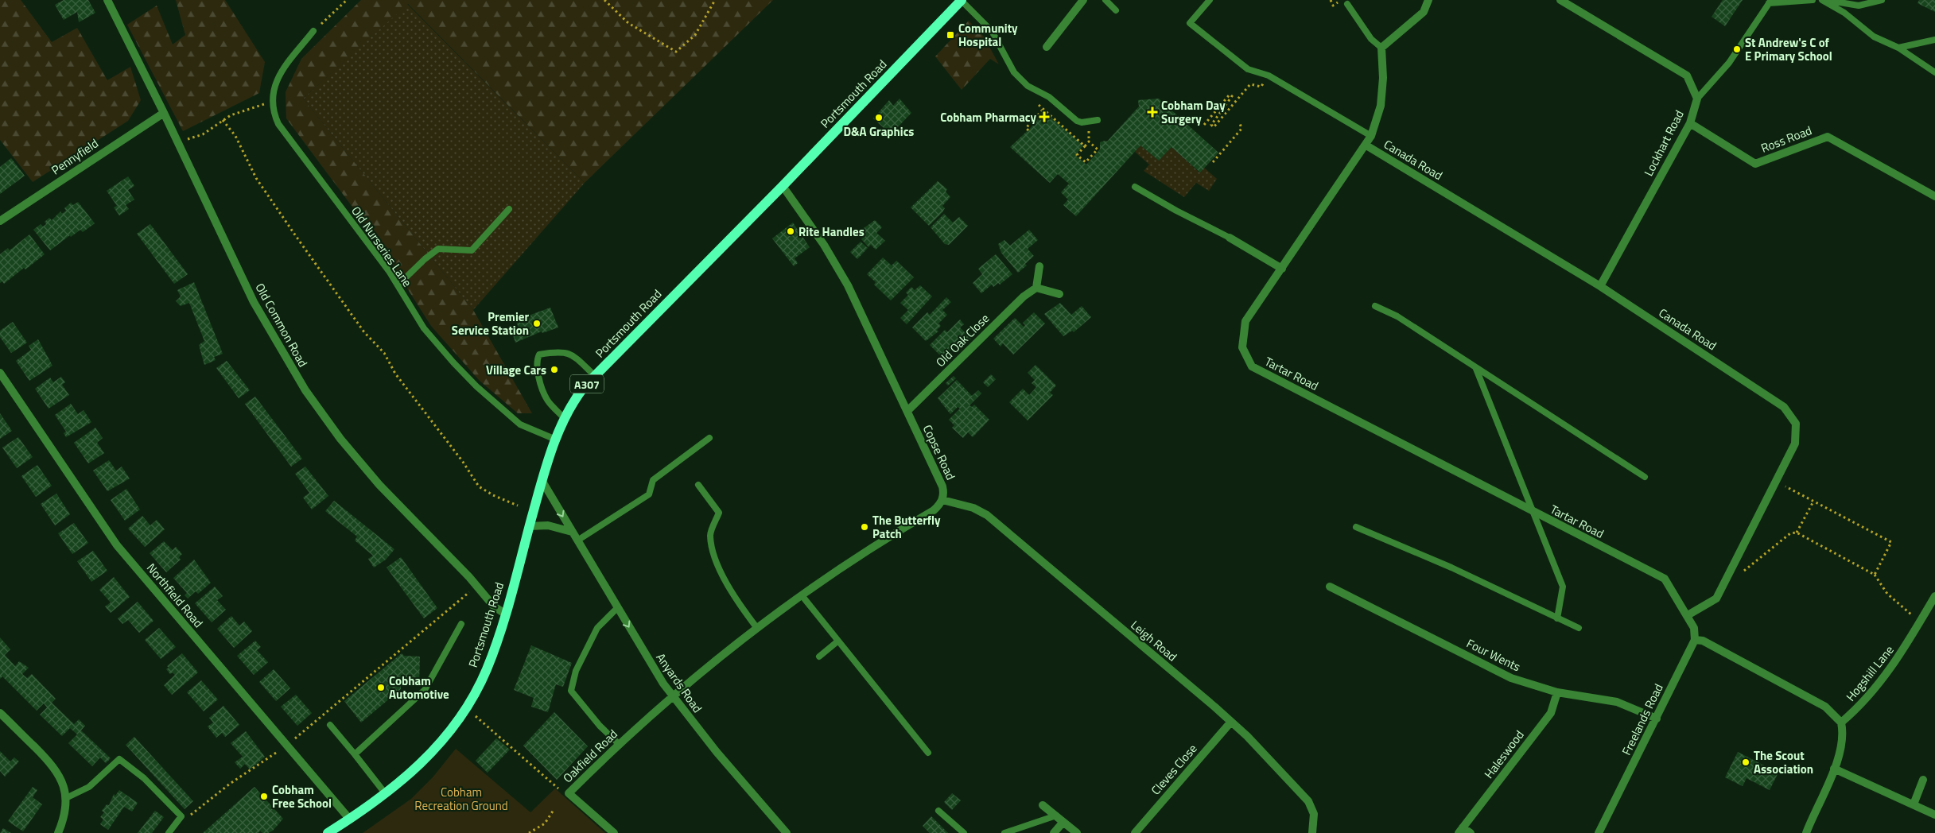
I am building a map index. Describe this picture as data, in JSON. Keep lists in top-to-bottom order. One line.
{"streets":{"main road":["Portsmouth Road","A307"],"street":["Ross Road","Lockhart Road","Pennyfield","Canada Road","Old Common Road","Old Oak Close","Tartar Road","Copse Road","Northfield Road","Leigh Road","Four Wents","Hogshill Lane","Anyards Road","Freelands Road","Haleswood","Oakfield Road","Cleves Close"],"lane":["Old Nurseries Lane"]},"crossings":[["Portsmouth Road","Old Nurseries Lane"],["Portsmouth Road","Old Common Road"],["Portsmouth Road","Copse Road"],["Portsmouth Road","Northfield Road"],["Portsmouth Road","Anyards Road"],["Ross Road","Lockhart Road"],["Lockhart Road","Canada Road"],["Pennyfield","Old Common Road"],["Canada Road","Tartar Road"],["Old Oak Close","Copse Road"],["Copse Road","Leigh Road"],["Leigh Road","Cleves Close"],["Four Wents","Freelands Road"],["Four Wents","Haleswood"],["Anyards Road","Oakfield Road"]],"one_way":["Anyards Road"],"parks":["Cobham Recreation Ground"],"places":{"transit":["Community Hospital"],"other":["St Andrew's C of E Primary School","D&A Graphics","Rite Handles","Premier Service Station","Village Cars","The Butterfly Patch","Cobham Automotive","The Scout Association","Cobham Free School"],"health":["Cobham Day Surgery","Cobham Pharmacy"]}}
